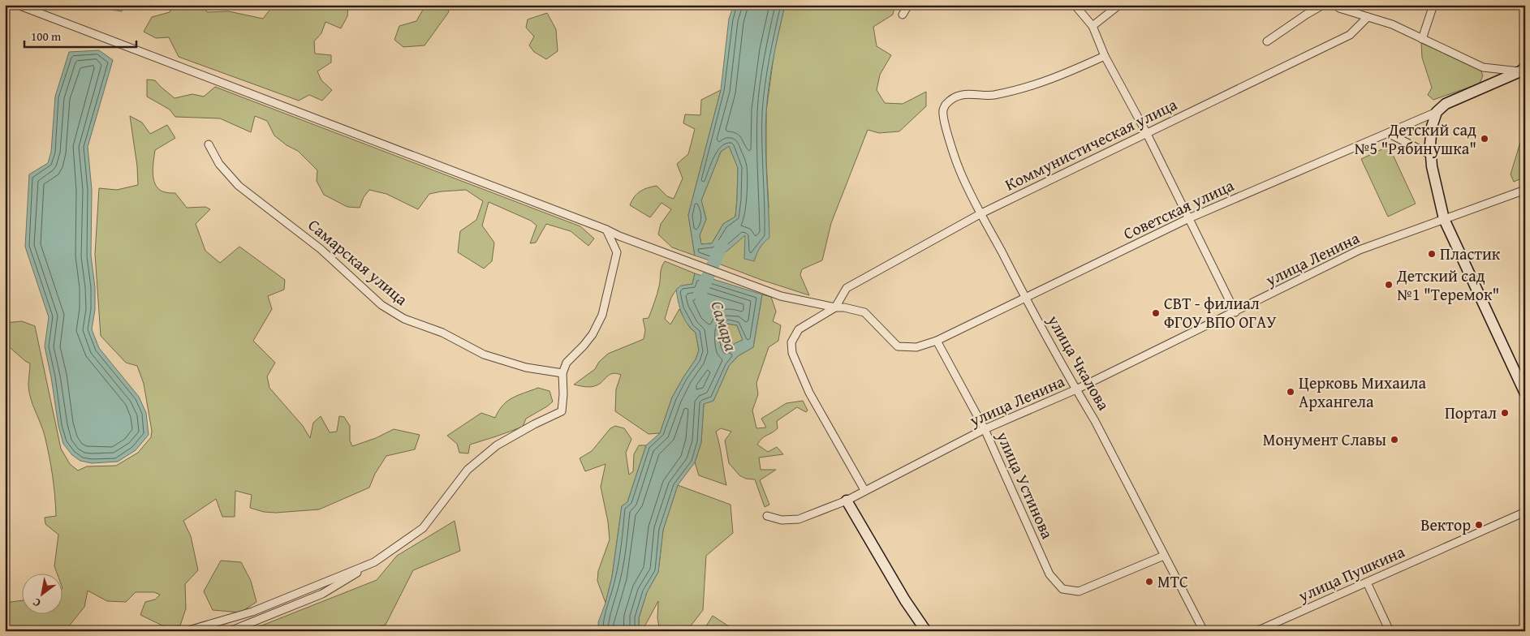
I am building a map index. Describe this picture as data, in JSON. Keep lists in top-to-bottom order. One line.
{"streets":{"street":["Коммунистическая улица","Советская улица","улица Ленина","Самарская улица","улица Чкалова","улица Устинова","улица Пушкина"]},"crossings":[["Коммунистическая улица","улица Чкалова"],["Советская улица","улица Чкалова"],["Советская улица","улица Устинова"],["улица Ленина","улица Чкалова"],["улица Ленина","улица Устинова"],["улица Чкалова","улица Устинова"]],"water":["Самара"],"places":["Детский сад №5 \"Рябинушка\"","Пластик","Детский сад №1 \"Теремок\"","СВТ - филиал ФГОУ ВПО ОГАУ","Церковь Михаила Архангела","Портал","Монумент Славы","Вектор","МТС"],"scale_bar":"100 m","north":"bottom left"}
